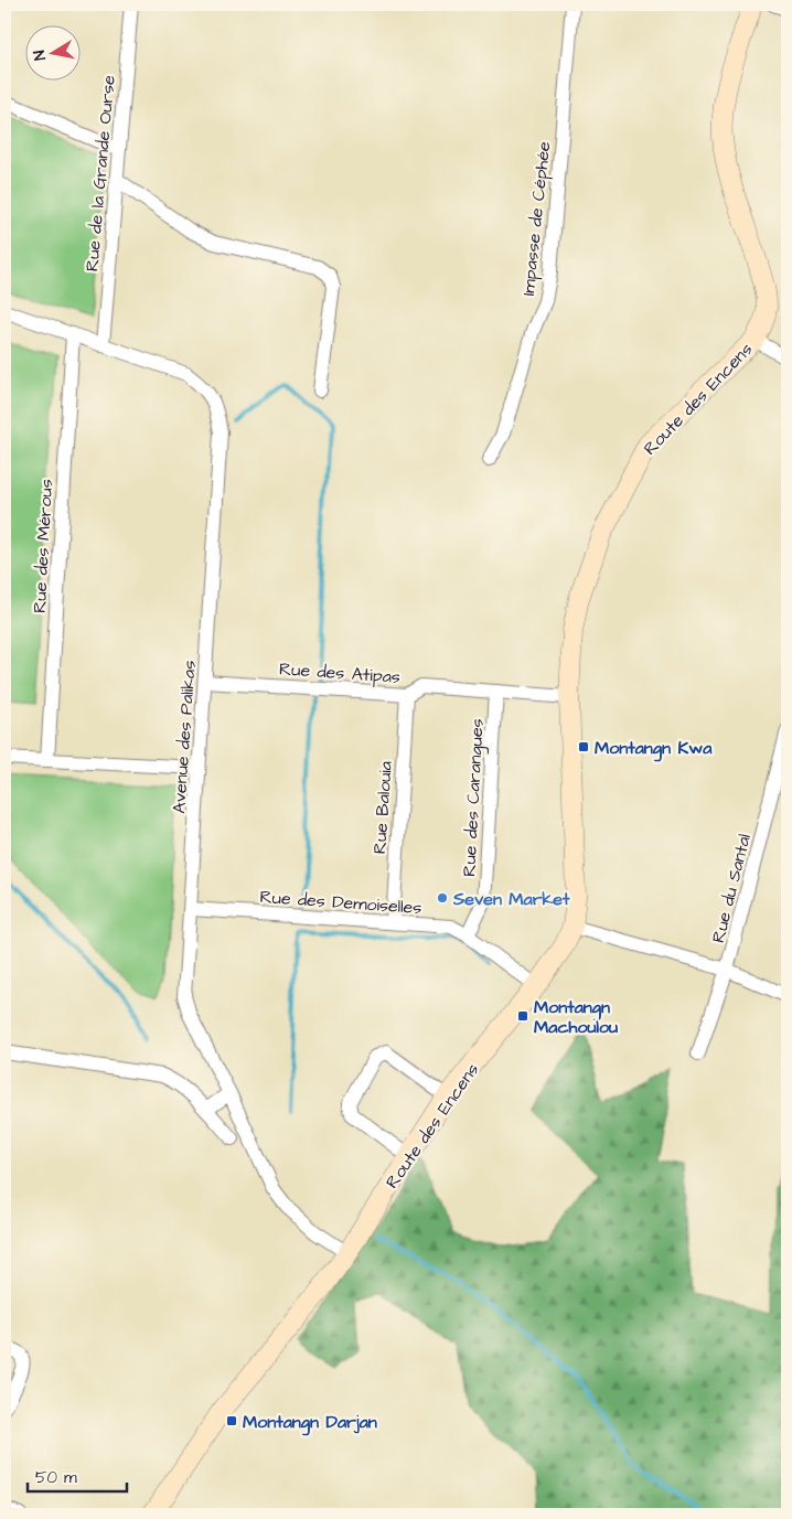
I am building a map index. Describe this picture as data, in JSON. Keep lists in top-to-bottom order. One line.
{"streets":{"street":["Rue de la Grande Ourse","Impasse de Céphée","Route des Encens","Rue des Mérous","Rue des Atipas","Avenue des Palikas","Rue des Carangues","Rue Balouia","Rue du Santal","Rue des Demoiselles"]},"crossings":[["Rue de la Grande Ourse","Avenue des Palikas"],["Route des Encens","Rue des Atipas"],["Route des Encens","Avenue des Palikas"],["Route des Encens","Rue des Demoiselles"],["Rue des Mérous","Avenue des Palikas"],["Rue des Atipas","Avenue des Palikas"],["Rue des Atipas","Rue des Carangues"],["Rue des Atipas","Rue Balouia"],["Avenue des Palikas","Rue des Demoiselles"],["Rue des Carangues","Rue des Demoiselles"],["Rue Balouia","Rue des Demoiselles"]],"places":{"transit":["Montangn Kwa","Montangn Machoulou","Montangn Darjan"],"other":["Seven Market"]},"scale_bar":"50 m","north":"left"}
